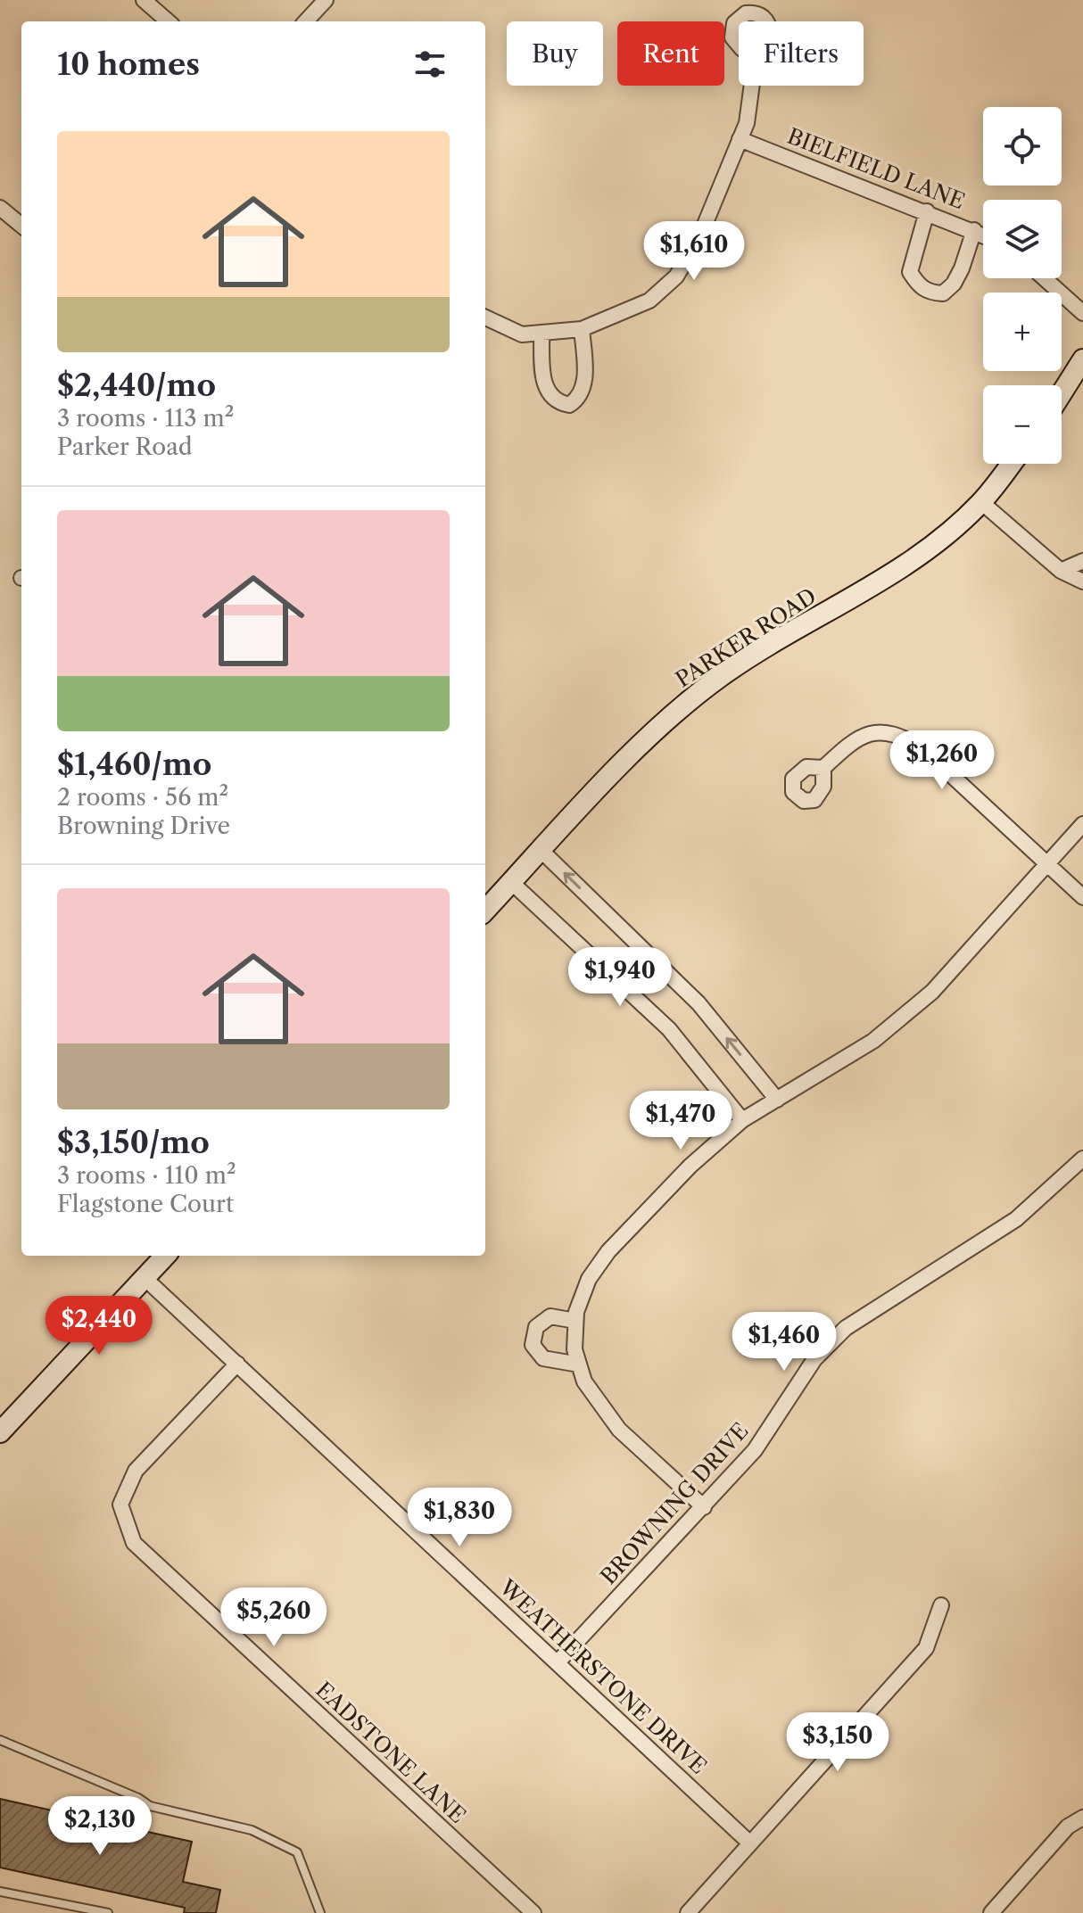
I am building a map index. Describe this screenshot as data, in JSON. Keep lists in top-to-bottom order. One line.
{"streets":{"main road":["PARKER ROAD"],"street":["BIELFIELD LANE","BROWNING DRIVE","WEATHERSTONE DRIVE","EADSTONE LANE"]},"crossings":[["BROWNING DRIVE","WEATHERSTONE DRIVE"],["WEATHERSTONE DRIVE","EADSTONE LANE"]],"page":{"chip":["Buy","Rent","Filters"],"heading":"10 homes","map_buttons":["+","−"],"list":[{"name":"$2,440/mo","note":"3 rooms · 113 m² · Parker Road"},{"name":"$1,460/mo","note":"2 rooms · 56 m² · Browning Drive"},{"name":"$3,150/mo","note":"3 rooms · 110 m² · Flagstone Court"}],"price":["$1,610","$1,260","$1,940","$1,470","$2,440","$1,460","$1,830","$5,260","$3,150","$2,130"]}}
